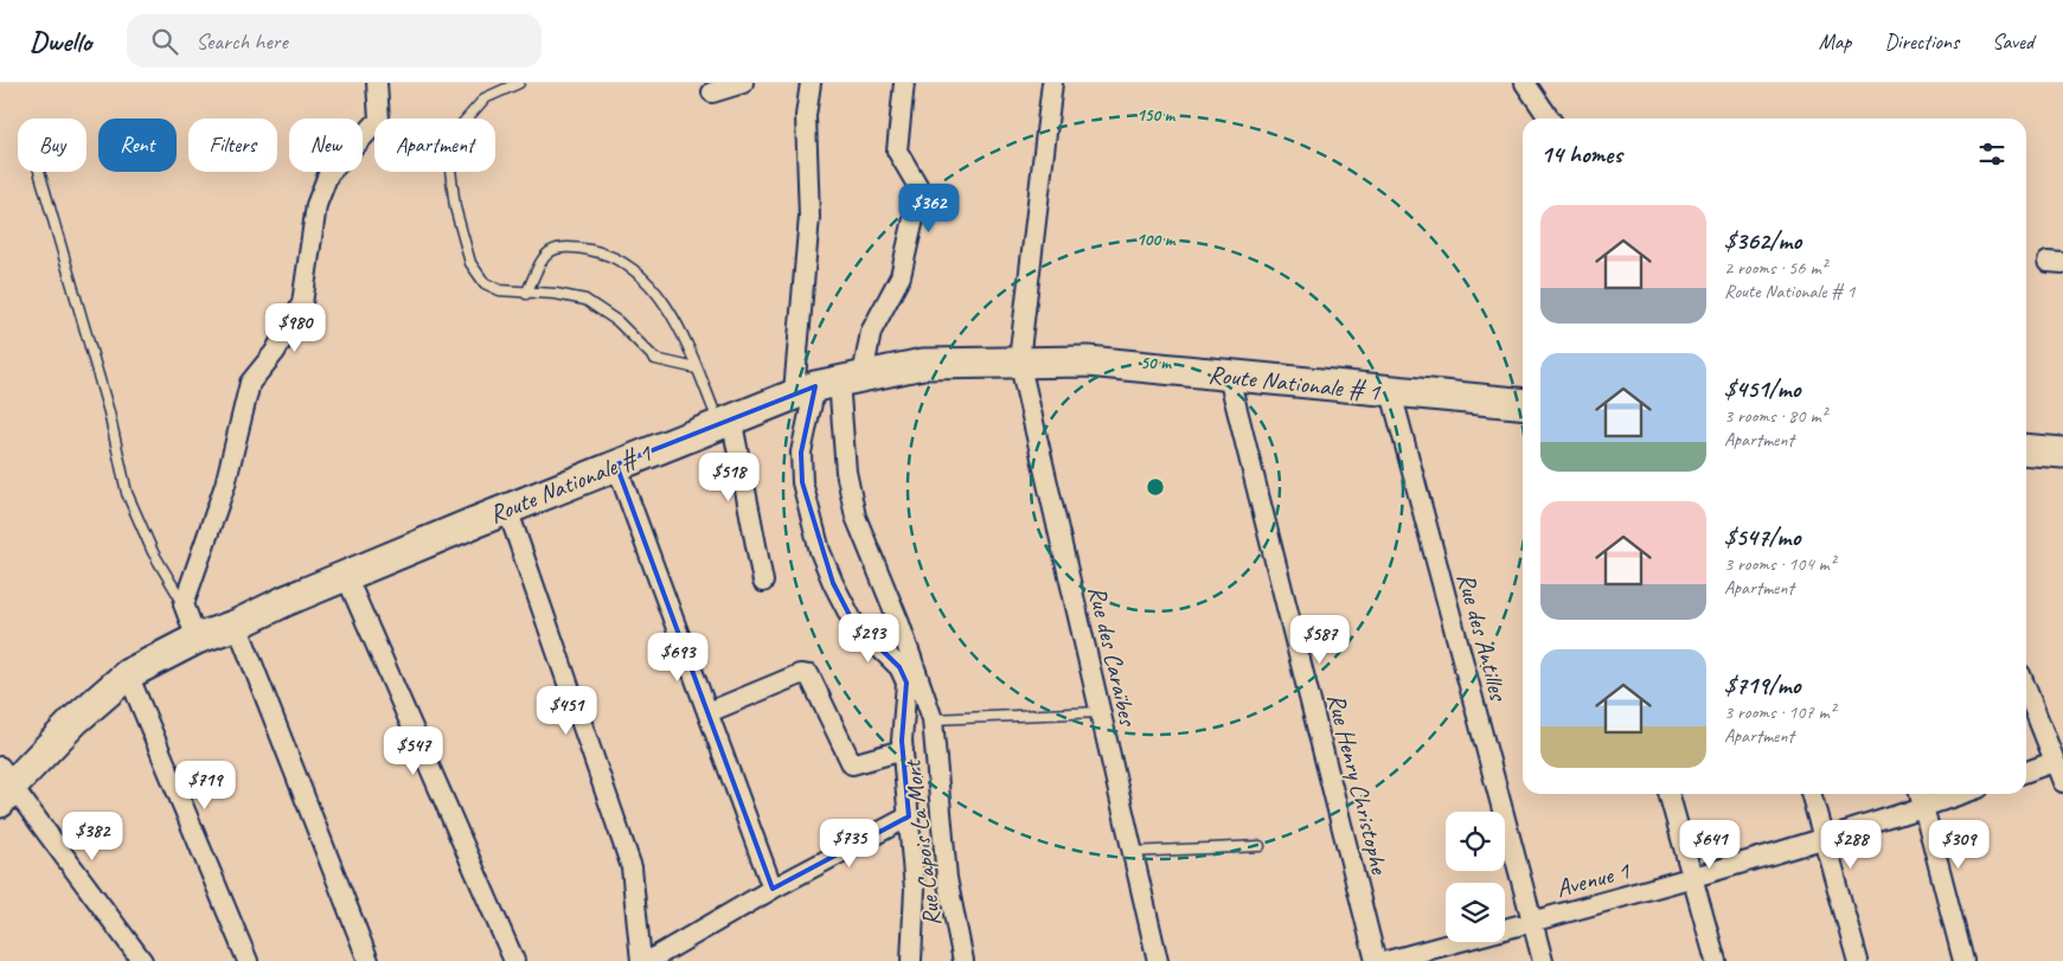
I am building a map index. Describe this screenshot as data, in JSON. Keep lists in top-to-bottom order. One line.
{"streets":{"main road":["Route Nationale # 1"],"street":["Rue des Antilles","Rue des Caraïbes","Rue Henry Christophe","Rue Capois La Mort","Avenue 1"]},"crossings":[["Route Nationale # 1","Rue des Antilles"],["Route Nationale # 1","Rue des Caraïbes"],["Route Nationale # 1","Rue Henry Christophe"],["Route Nationale # 1","Rue Capois La Mort"],["Rue des Antilles","Avenue 1"]],"page":{"header":"Dwello","search":"Search here","nav":["Map","Directions","Saved"],"chip":["Buy","Rent","Filters","New","Apartment"],"heading":"14 homes","price":["$362","$980","$518","$293","$587","$693","$451","$547","$719","$382","$735","$641","$288","$309"],"list":[{"name":"$362/mo","note":"2 rooms · 56 m² · Route Nationale # 1"},{"name":"$451/mo","note":"3 rooms · 80 m² · Apartment"},{"name":"$547/mo","note":"3 rooms · 104 m² · Apartment"},{"name":"$719/mo","note":"3 rooms · 107 m² · Apartment"}]},"rings":["150 m","100 m","50 m"]}
